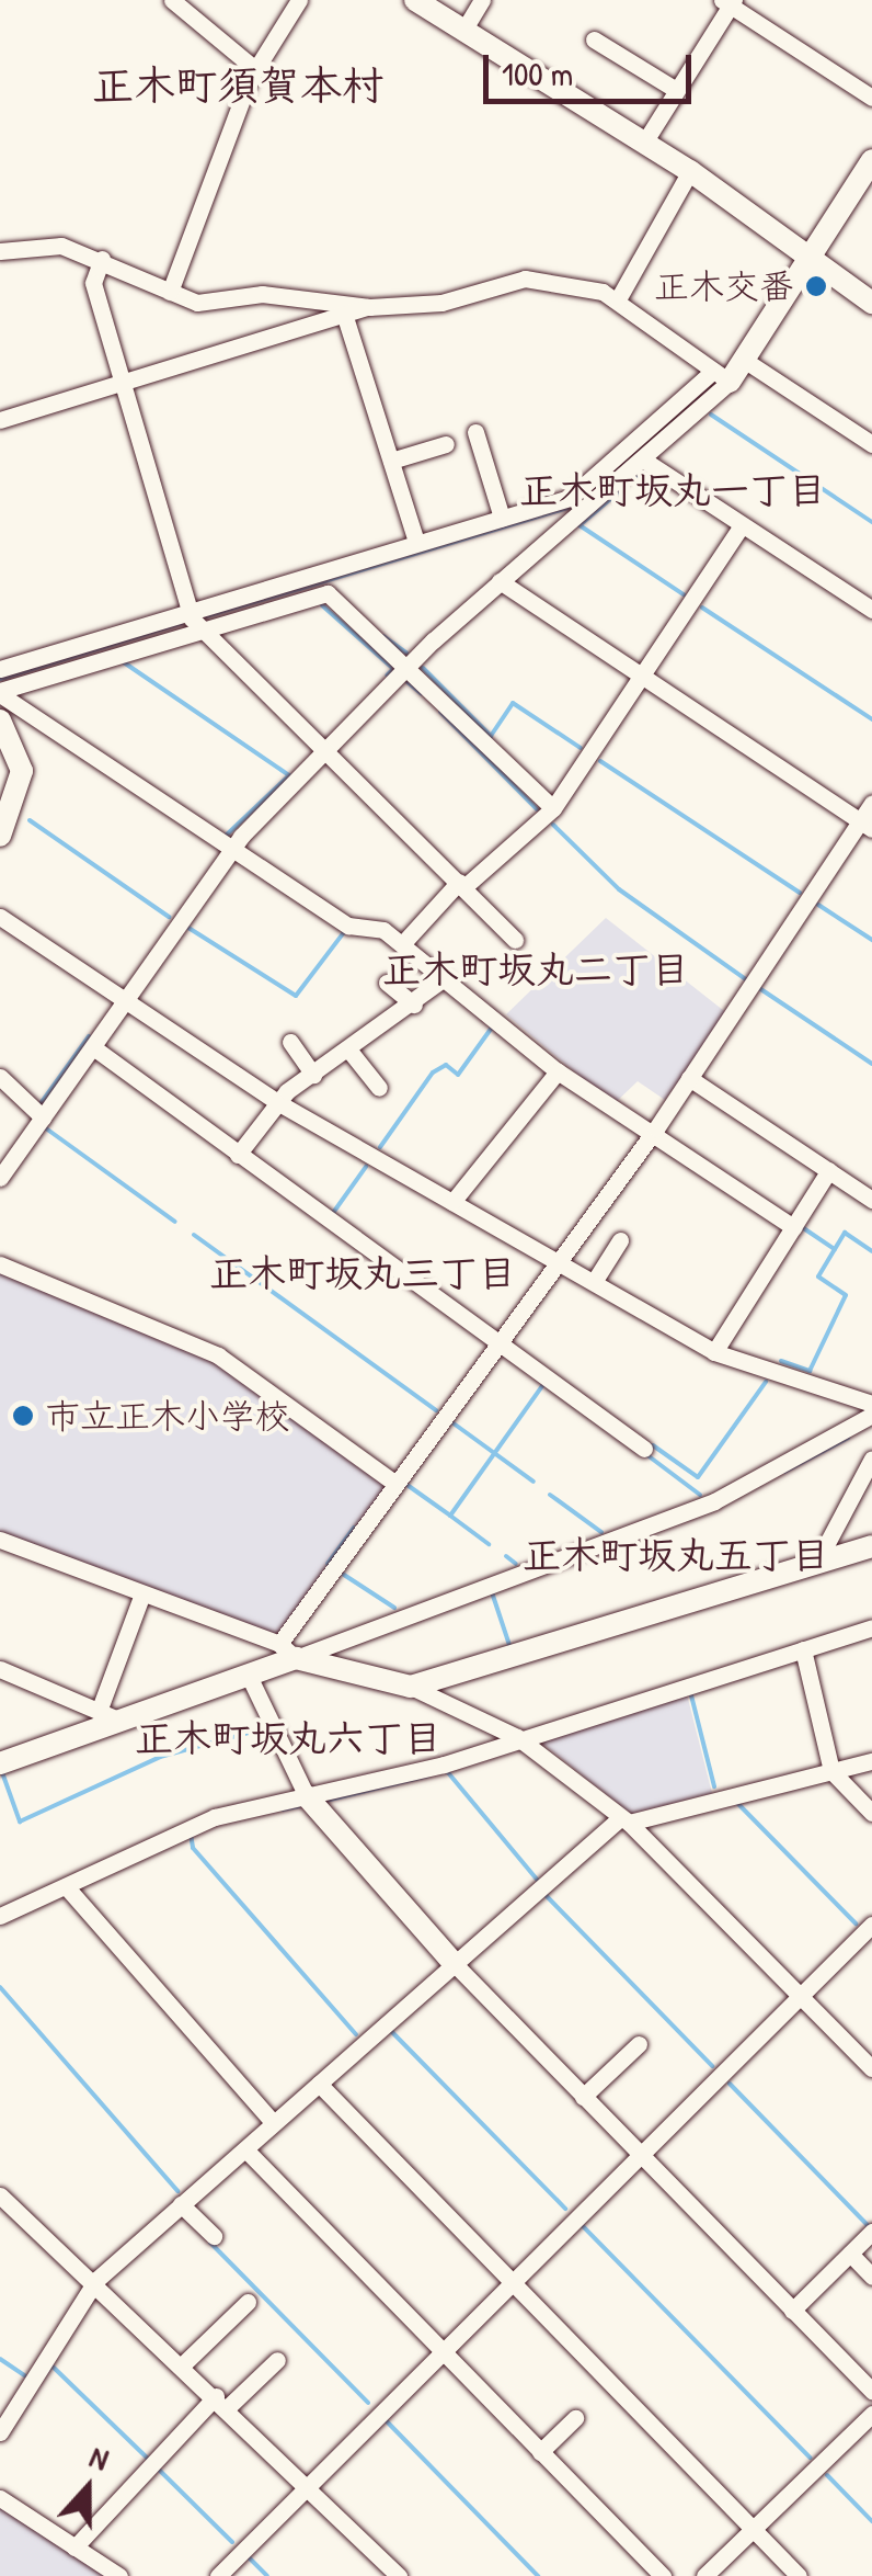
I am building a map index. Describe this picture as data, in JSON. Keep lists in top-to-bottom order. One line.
{"districts":["正木町須賀本村","正木町坂丸一丁目","正木町坂丸二丁目","正木町坂丸三丁目","正木町坂丸五丁目","正木町坂丸六丁目"],"places":["正木交番","市立正木小学校"],"scale_bar":"100 m","north":"top"}
